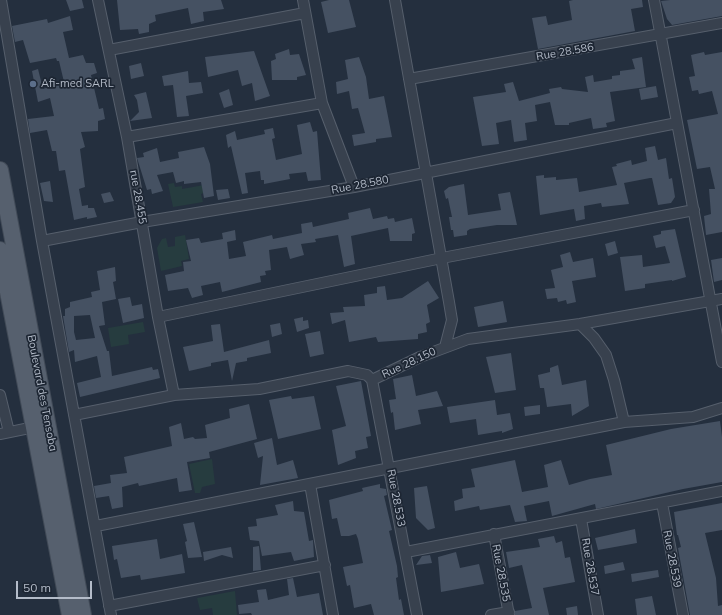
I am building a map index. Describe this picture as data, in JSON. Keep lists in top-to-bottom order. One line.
{"streets":{"main road":["Boulevard des Tensoba"],"street":["Rue 28.586","Rue 28.580","rue 28.455","Rue 28.150","Rue 28.533","Rue 28.539","Rue 28.537","Rue 28.535"]},"crossings":[["Rue 28.580","rue 28.455"],["rue 28.455","Rue 28.150"],["Rue 28.150","Rue 28.533"]],"places":["Afi-med SARL"],"scale_bar":"50 m"}
